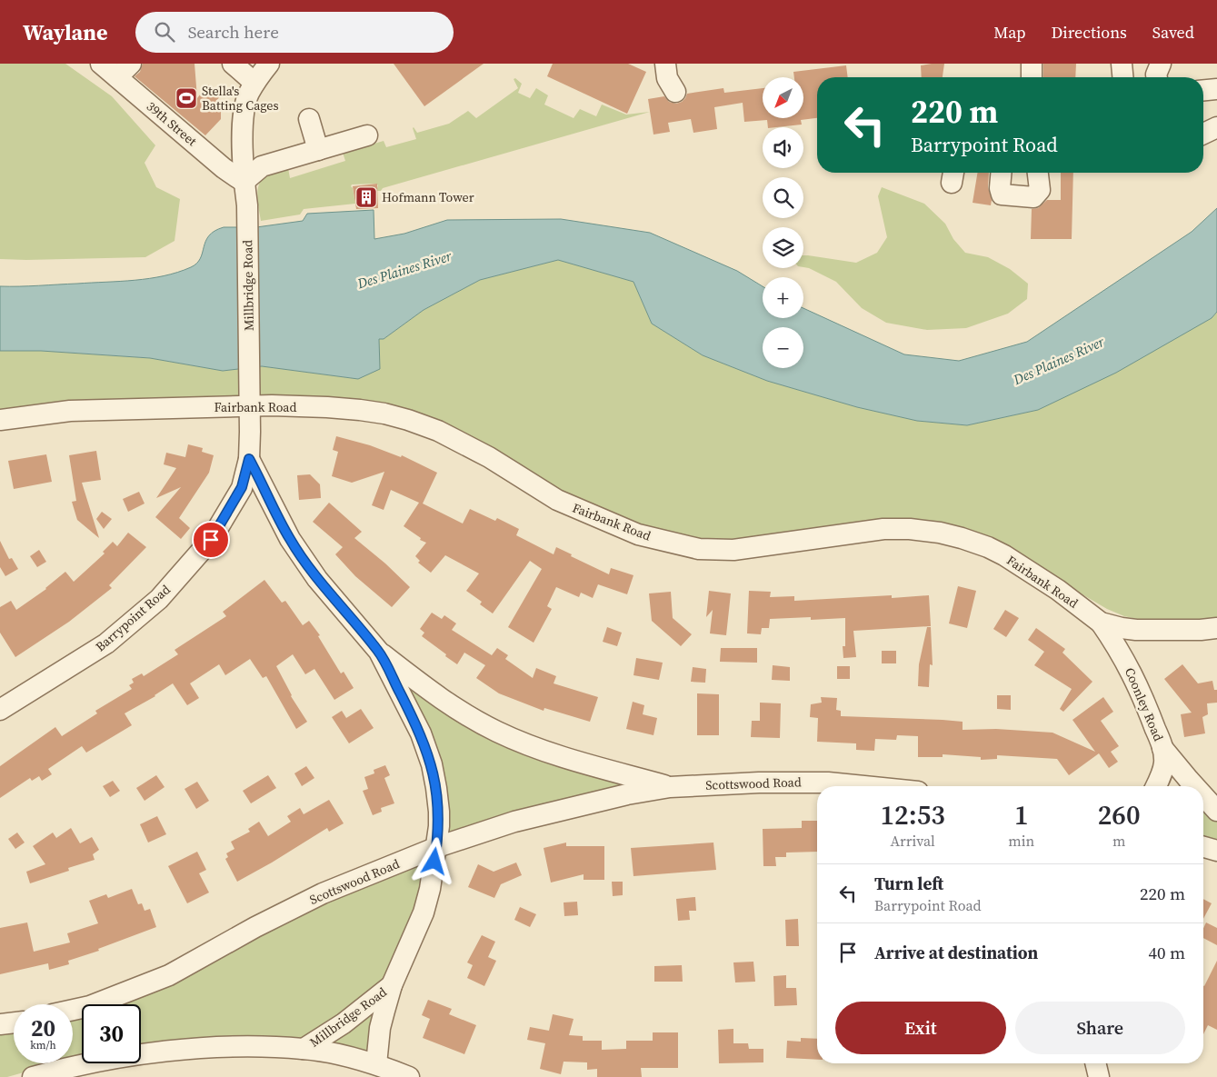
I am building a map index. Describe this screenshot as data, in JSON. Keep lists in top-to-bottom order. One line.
{"streets":{"street":["39th Street","Millbridge Road","Fairbank Road","Barrypoint Road","Coonley Road","Scottswood Road"]},"crossings":[["39th Street","Millbridge Road"],["Millbridge Road","Fairbank Road"],["Millbridge Road","Barrypoint Road"],["Millbridge Road","Scottswood Road"],["Fairbank Road","Barrypoint Road"],["Fairbank Road","Coonley Road"]],"water":["Des Plaines River"],"places":{"sports":["Stella's Batting Cages"],"building":["Hofmann Tower"]},"north":"bottom left","page":{"header":"Waylane","search":"Search here","nav":["Map","Directions","Saved"],"map_buttons":["+","−"],"turn":["220 m","Barrypoint Road"],"eta":["12:53","Arrival","1","min","260","m"],"list":[{"name":"Turn left","note":"Barrypoint Road","value":"220 m"},{"name":"Arrive at destination","value":"40 m"}],"buttons":["Exit","Share"],"speed":"20 km/h","limit":"30"}}
